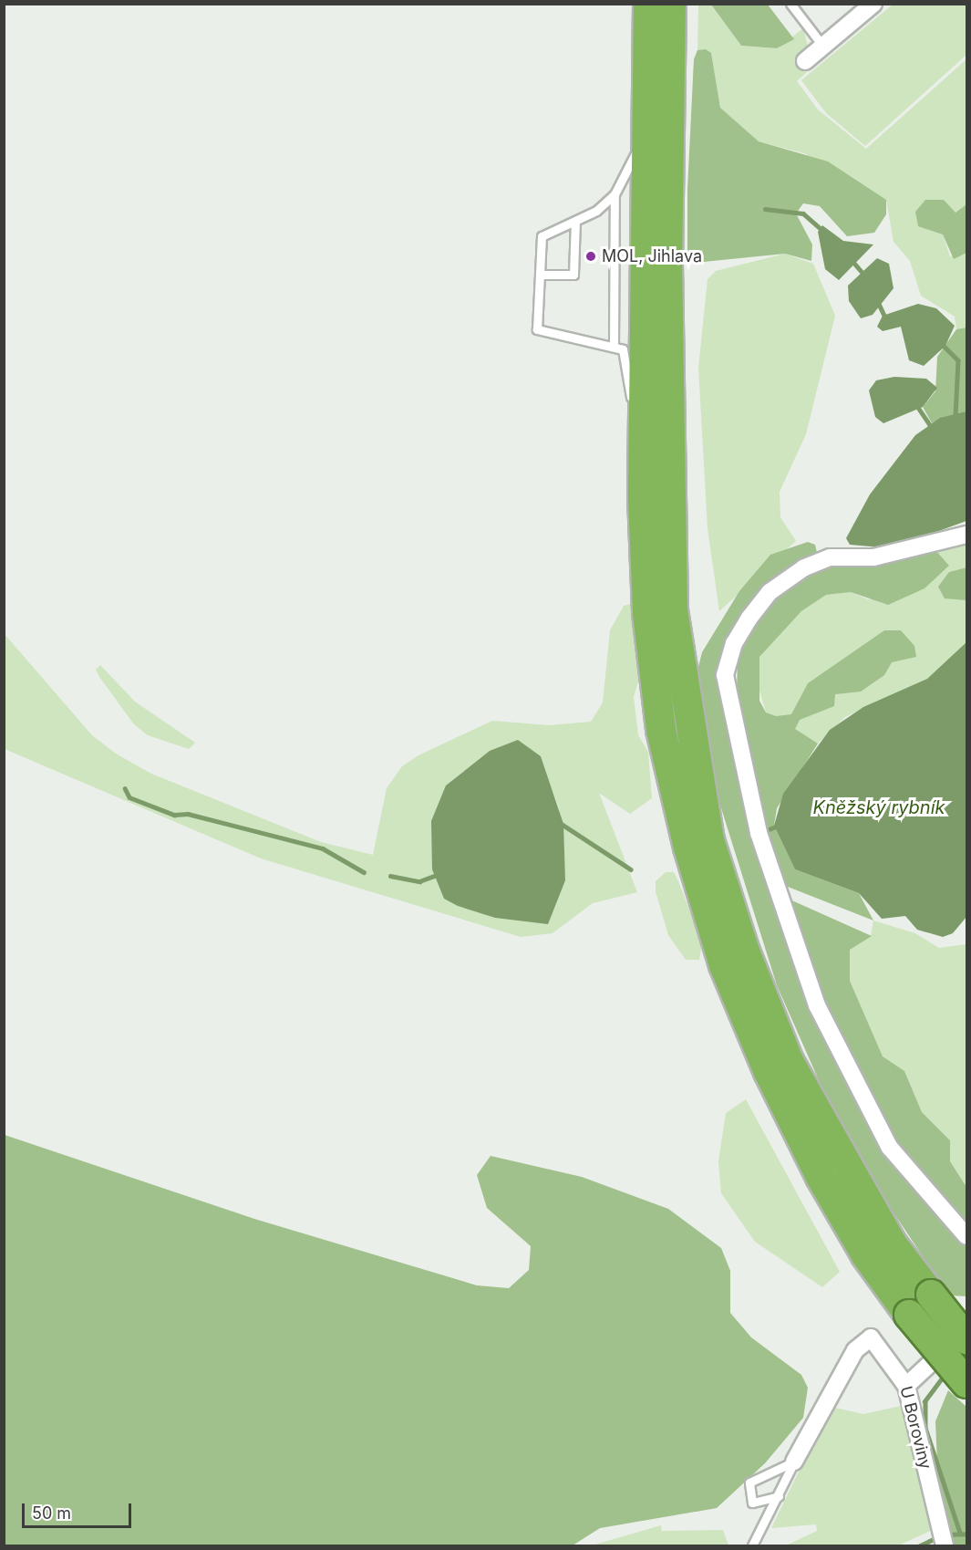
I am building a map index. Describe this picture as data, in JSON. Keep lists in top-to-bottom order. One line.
{"streets":{"street":["U Boroviny"]},"water":["Kněžský rybník"],"places":["MOL, Jihlava"],"scale_bar":"50 m"}
